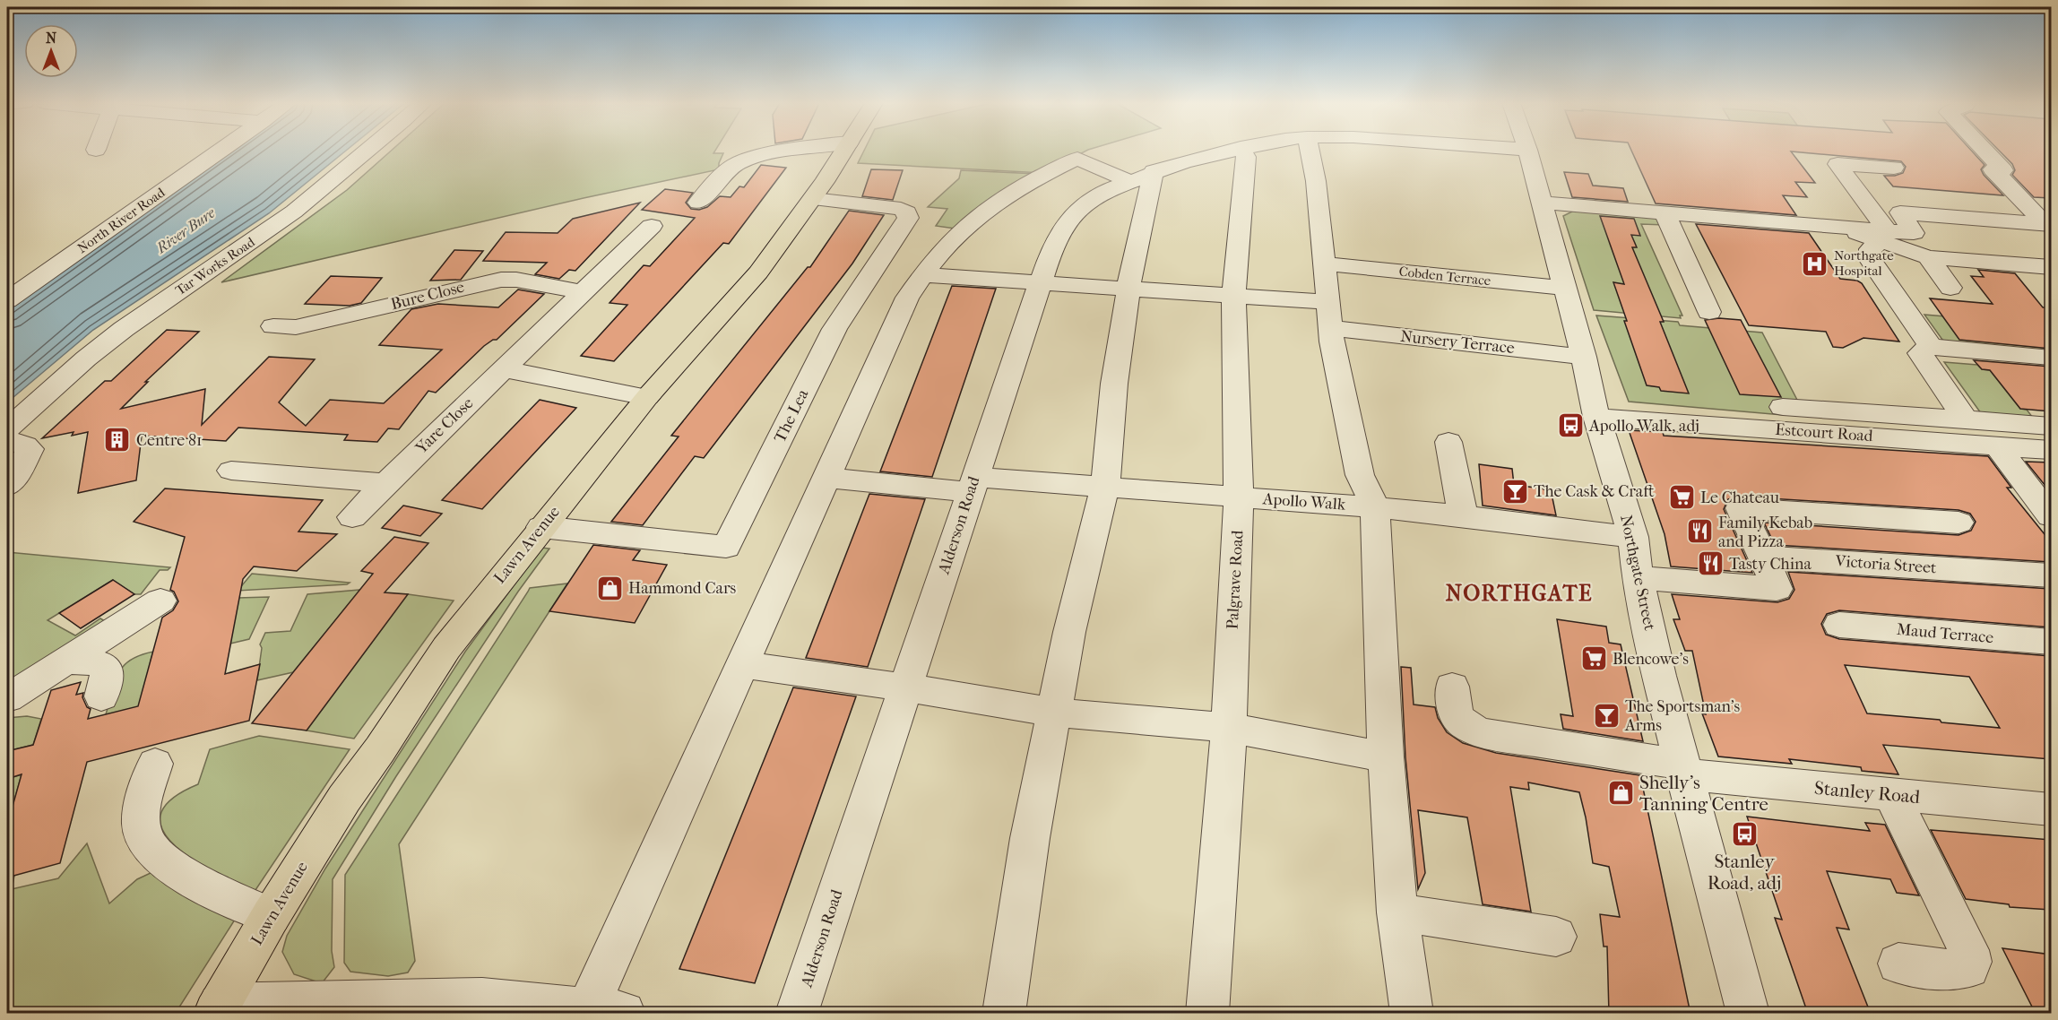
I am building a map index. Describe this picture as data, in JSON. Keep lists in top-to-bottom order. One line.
{"streets":{"main road":["Lawn Avenue"],"street":["North River Road","Tar Works Road","Cobden Terrace","Bure Close","Nursery Terrace","The Lea","Yare Close","Estcourt Road","Apollo Walk","Alderson Road","Victoria Street","Northgate Street","Palgrave Road","Maud Terrace","Stanley Road"]},"crossings":[["Cobden Terrace","Northgate Street"],["Nursery Terrace","Alderson Road"],["Nursery Terrace","Northgate Street"],["Nursery Terrace","Palgrave Road"],["The Lea","Lawn Avenue"],["Estcourt Road","Northgate Street"],["Apollo Walk","Alderson Road"],["Apollo Walk","Northgate Street"],["Apollo Walk","Palgrave Road"],["Northgate Street","Stanley Road"]],"districts":["NORTHGATE"],"water":["River Bure"],"places":{"hospital":["Northgate Hospital"],"bus stop":["Apollo Walk, adj","Stanley Road, adj"],"building":["Centre 81"],"bar":["The Cask & Craft","The Sportsman's Arms"],"supermarket":["Le Chateau","Blencowe's"],"restaurant":["Family Kebab and Pizza","Tasty China"],"shop":["Hammond Cars","Shelly's Tanning Centre"]},"north":"top"}
